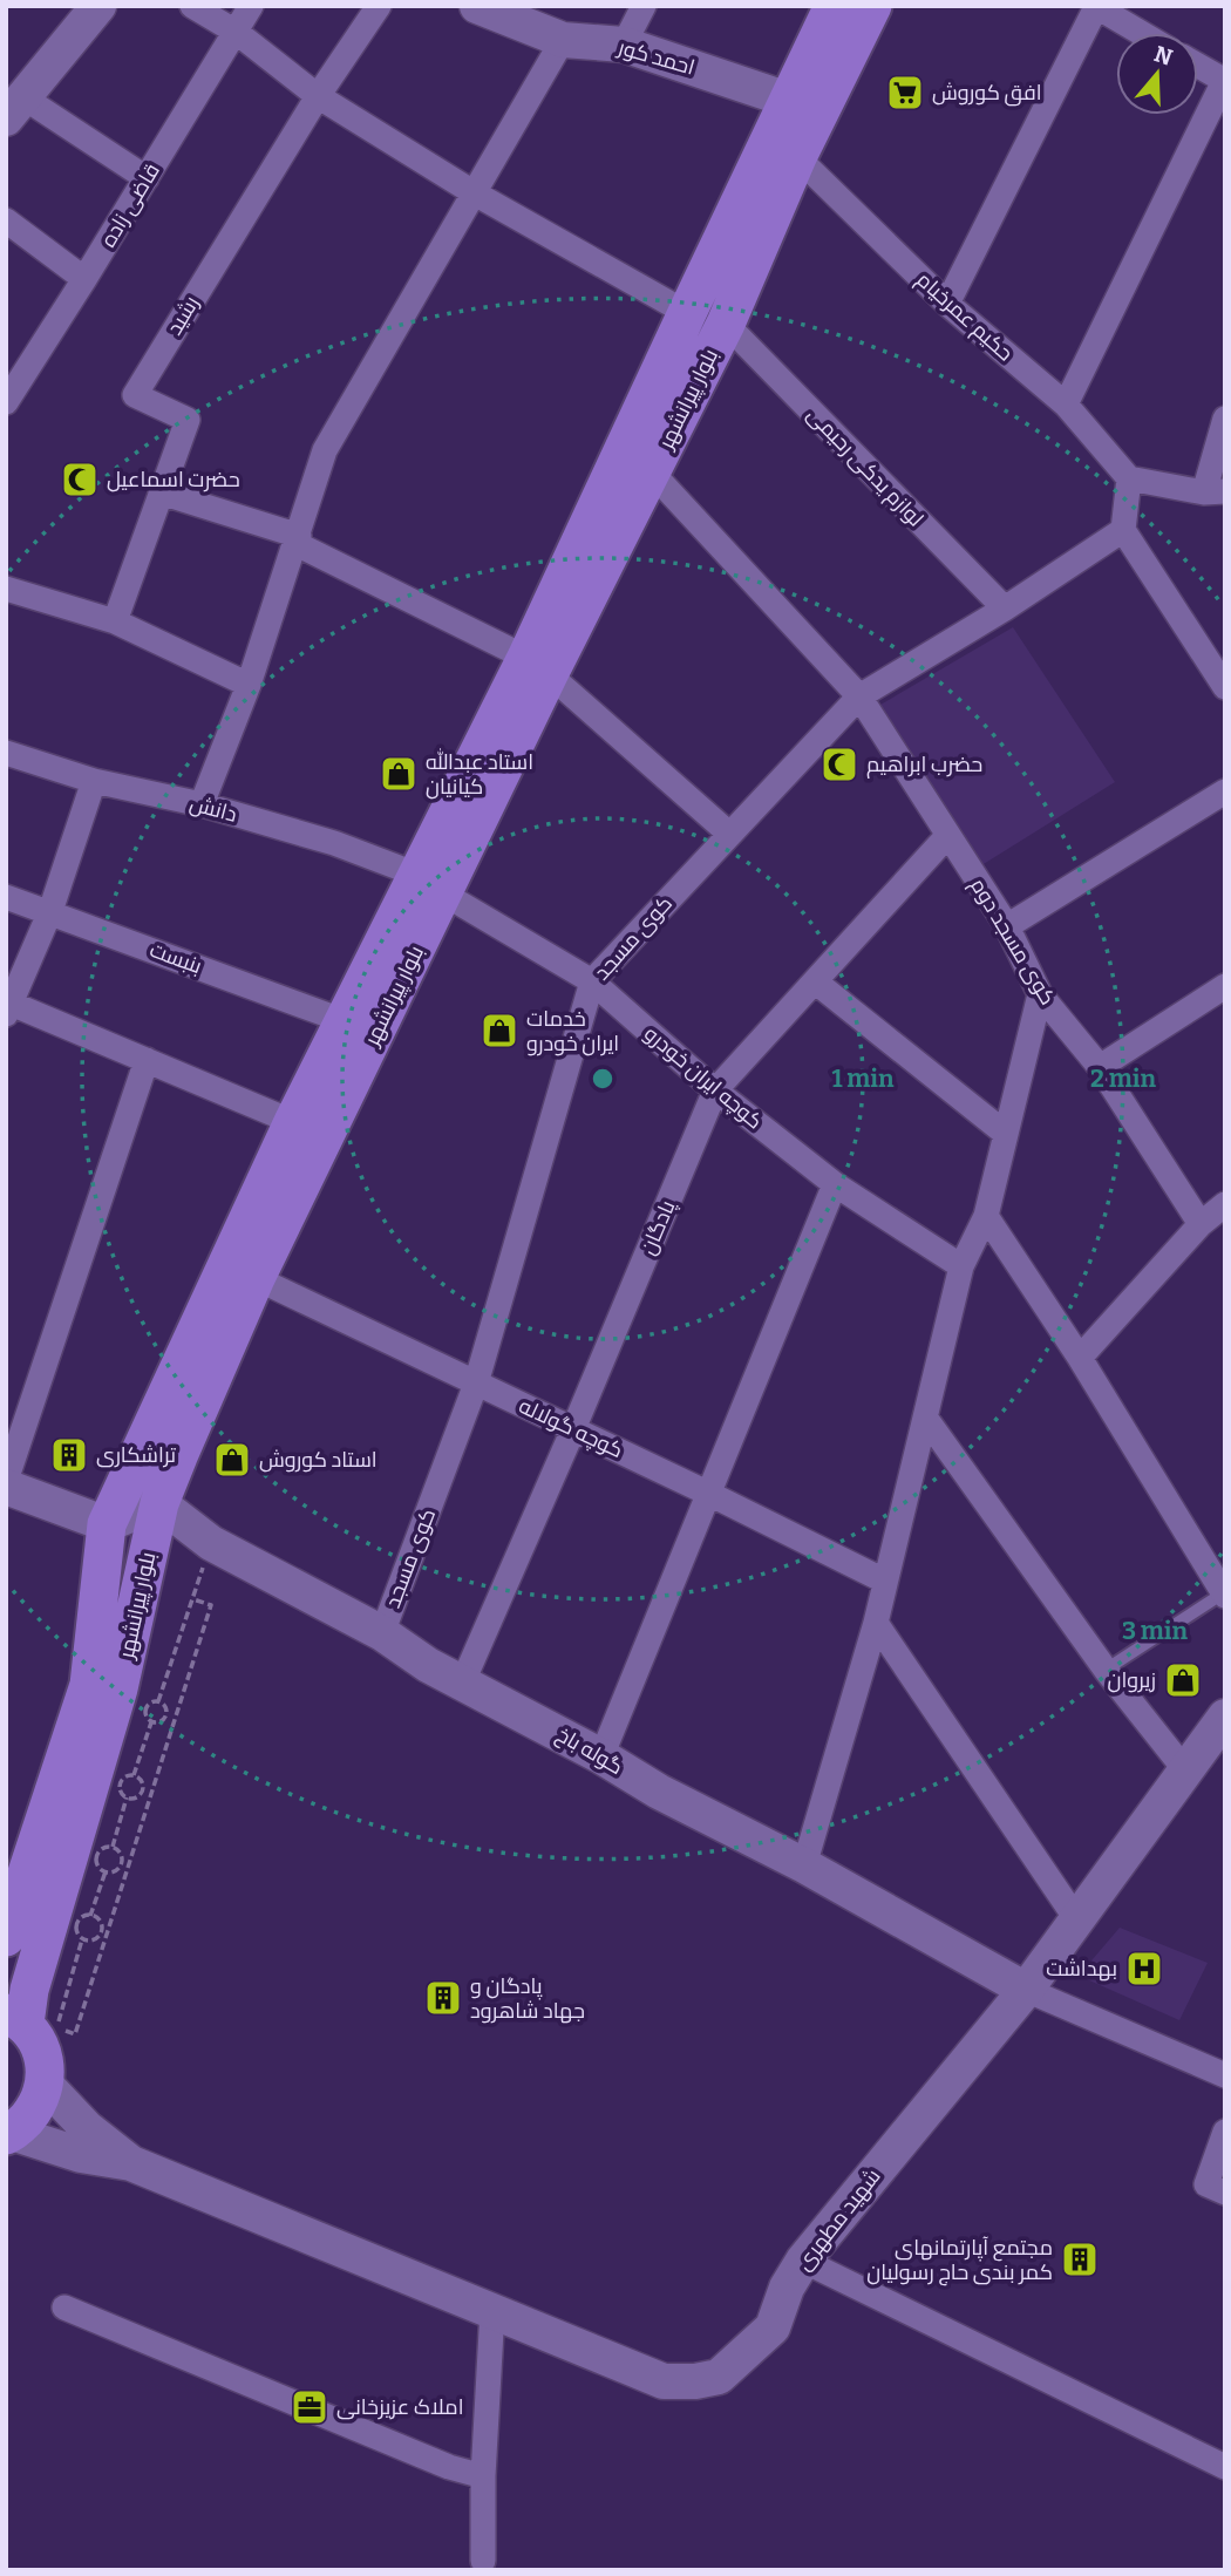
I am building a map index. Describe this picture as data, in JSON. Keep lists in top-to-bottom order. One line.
{"streets":{"main road":["بلوار پیرانشهر"],"street":["احمد کور","قاضی زاده","رشید","حکیم عمرخیام","لوازم یدکی رحیمی","دانش","کوی مسجد","کوی مسجد دوم","بنبست","کوچه ایران خودرو","پادگان","کوچه گولاله","گوله باخ","شهید مطهری"]},"crossings":[["احمد کور","بلوار پیرانشهر"],["حکیم عمرخیام","بلوار پیرانشهر"],["بلوار پیرانشهر","لوازم یدکی رحیمی"],["بلوار پیرانشهر","دانش"],["بلوار پیرانشهر","کوی مسجد دوم"],["بلوار پیرانشهر","بنبست"],["بلوار پیرانشهر","کوچه ایران خودرو"],["بلوار پیرانشهر","کوچه گولاله"],["بلوار پیرانشهر","گوله باخ"],["لوازم یدکی رحیمی","کوی مسجد"],["دانش","کوچه ایران خودرو"],["کوی مسجد","کوی مسجد دوم"],["کوی مسجد","کوچه ایران خودرو"],["کوی مسجد","کوچه گولاله"],["کوی مسجد","گوله باخ"],["کوی مسجد دوم","پادگان"],["کوچه ایران خودرو","پادگان"],["پادگان","کوچه گولاله"],["پادگان","گوله باخ"],["گوله باخ","شهید مطهری"]],"places":{"supermarket":["افق کوروش"],"mosque":["حضرت اسماعیل","حضرب ابراهیم"],"shop":["استاد عبدالله کیانیان","خدمات ایران خودرو","استاد کوروش","زیروان"],"building":["تراشکاری","پادگان و جهاد شاهرود","مجتمع آپارتمانهای کمر بندی حاج رسولیان"],"hospital":["بهداشت"],"office":["املاک عزیزخانی"]},"north":"top","rings":["1 min","2 min","3 min"]}
